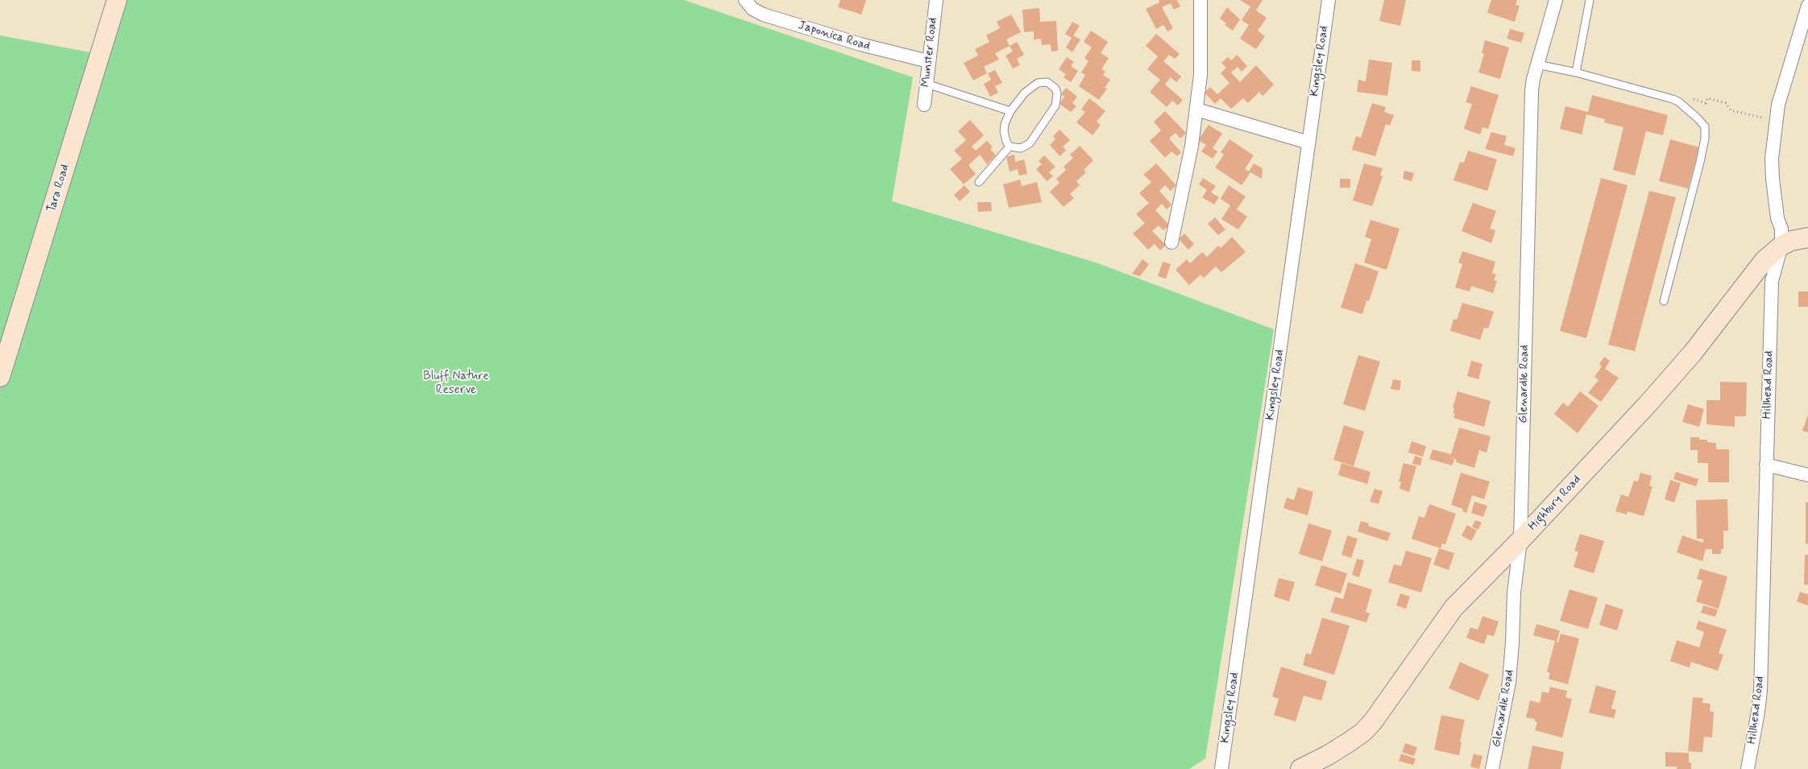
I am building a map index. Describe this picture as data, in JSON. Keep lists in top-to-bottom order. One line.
{"streets":{"street":["Japonica Road","Munster Road","Kingsley Road","Tara Road","Glenardle Road","Hillhead Road","Highbury Road"]},"crossings":[["Japonica Road","Munster Road"],["Glenardle Road","Highbury Road"],["Hillhead Road","Highbury Road"]],"parks":["Bluff Nature Reserve"]}
